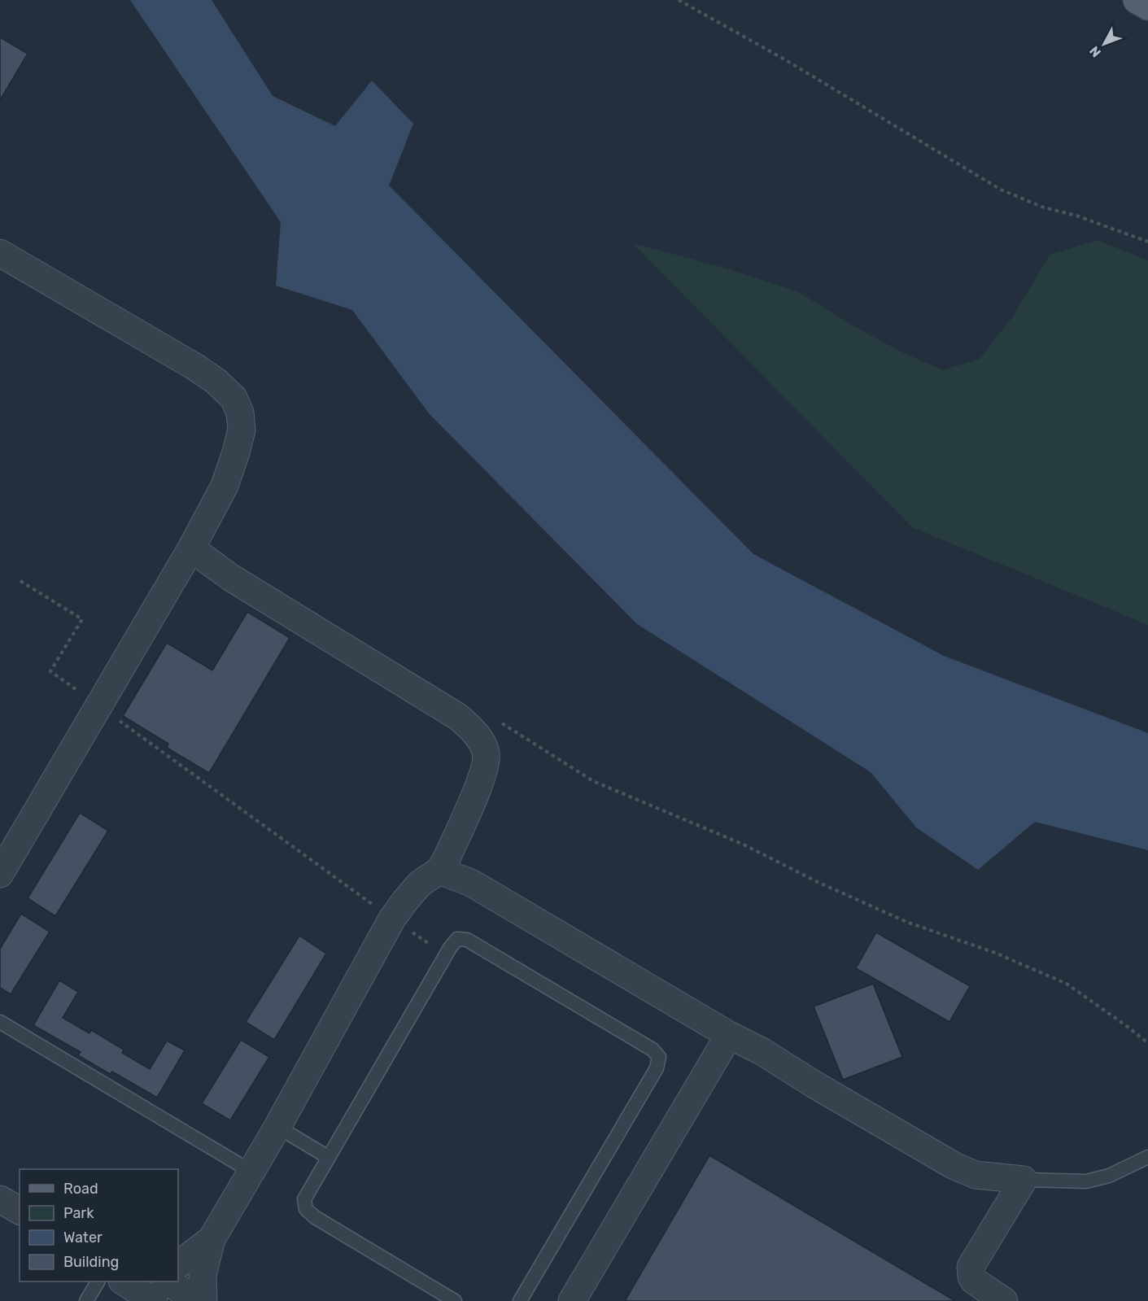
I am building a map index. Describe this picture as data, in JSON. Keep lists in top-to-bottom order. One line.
{"legend":["Road","Park","Water","Building"],"north":"bottom left"}
